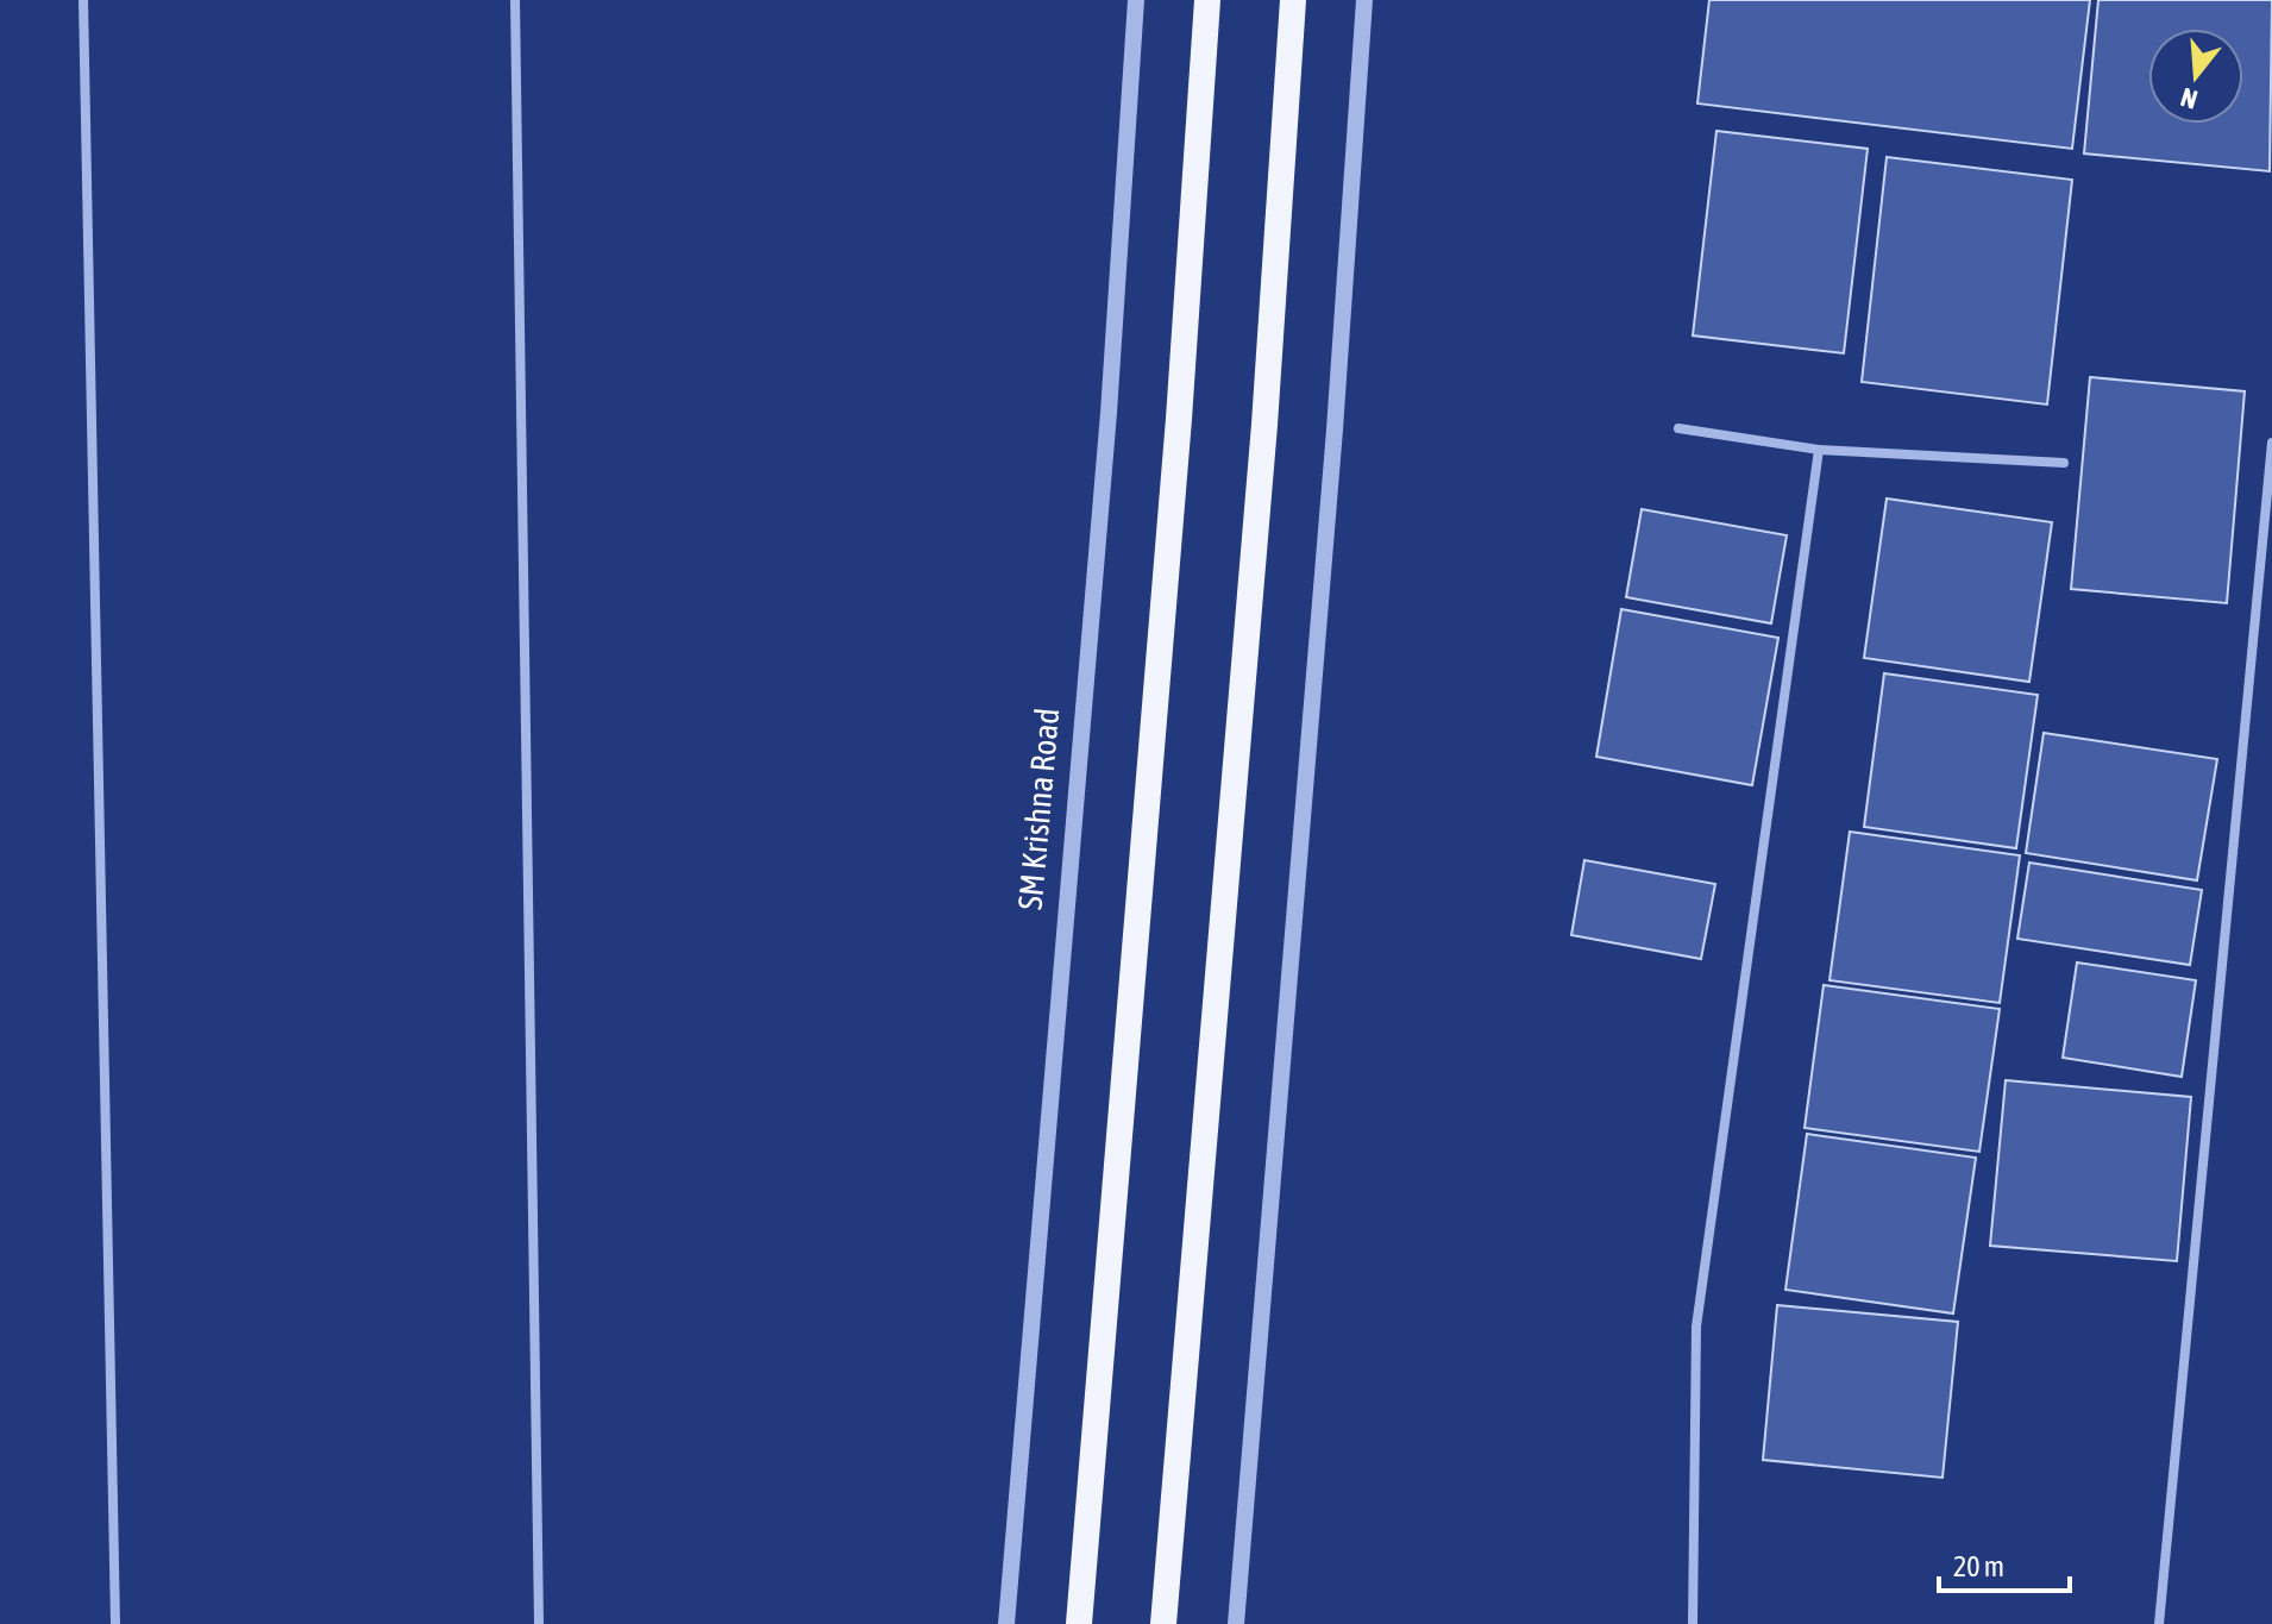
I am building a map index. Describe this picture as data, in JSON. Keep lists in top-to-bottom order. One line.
{"streets":{"street":["SM Krishna Road"]},"scale_bar":"20 m","north":"bottom"}
